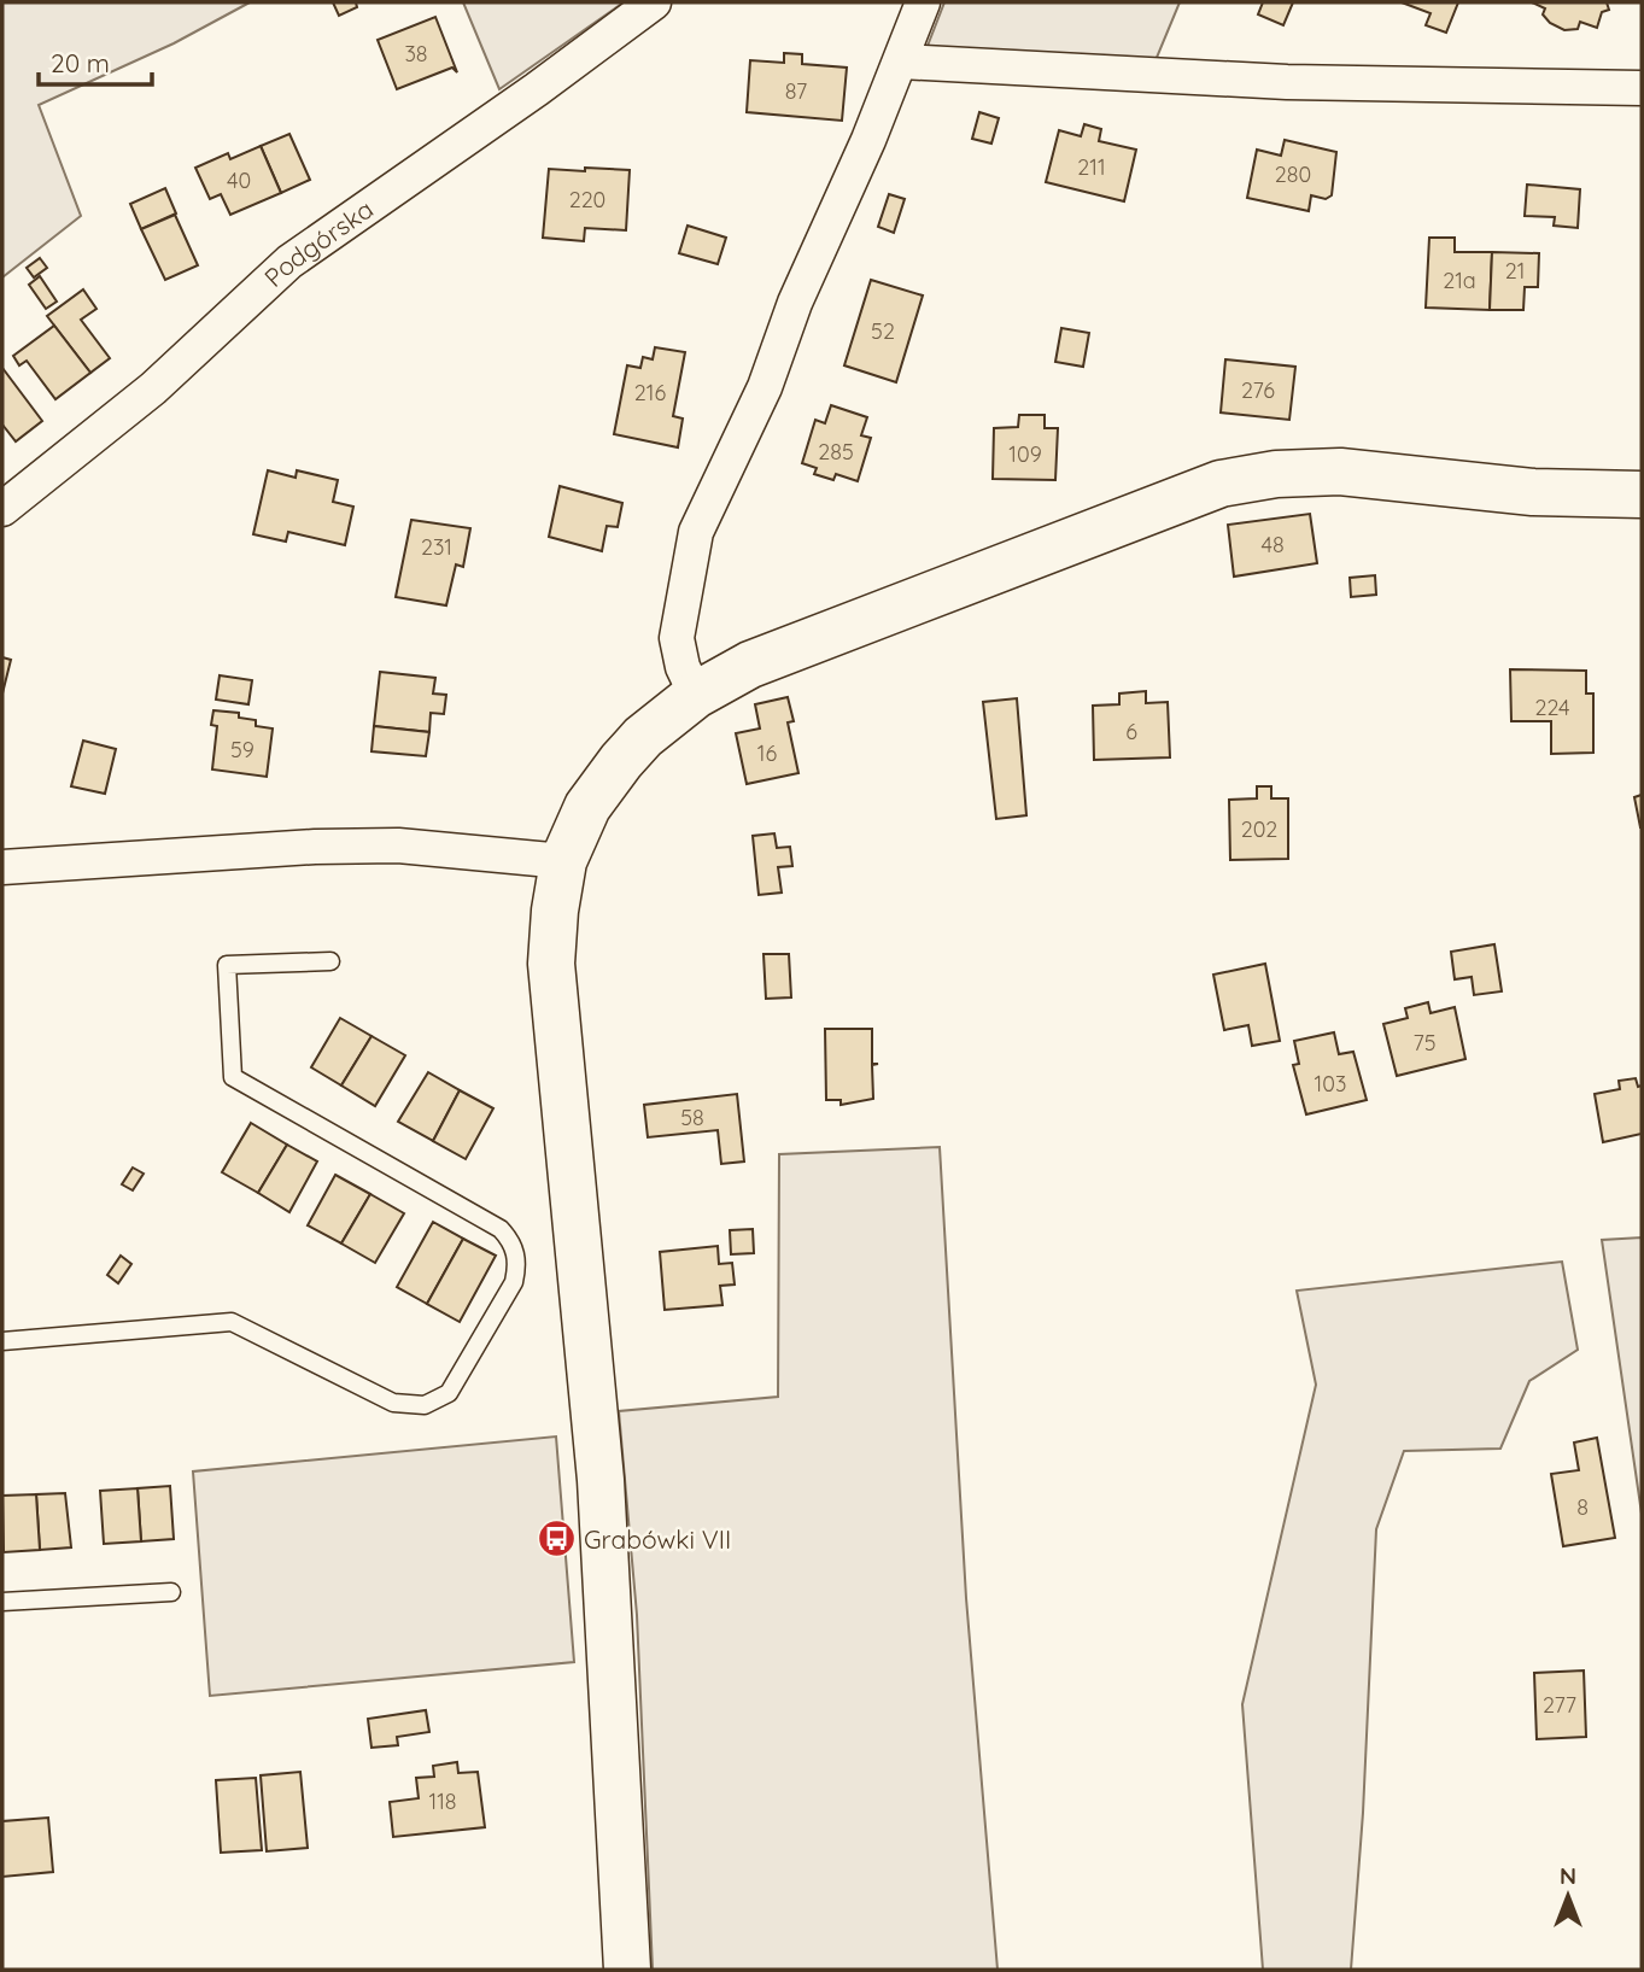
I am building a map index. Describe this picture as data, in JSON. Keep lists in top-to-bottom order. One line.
{"streets":{"street":["Podgórska"]},"places":{"bus stop":["Grabówki VII"]},"house_numbers":["38","87","211","280","40","220","21","21a","52","276","216","285","109","48","231","224","6","59","16","202","75","103","58","8","277","118"],"scale_bar":"20 m","north":"top"}
